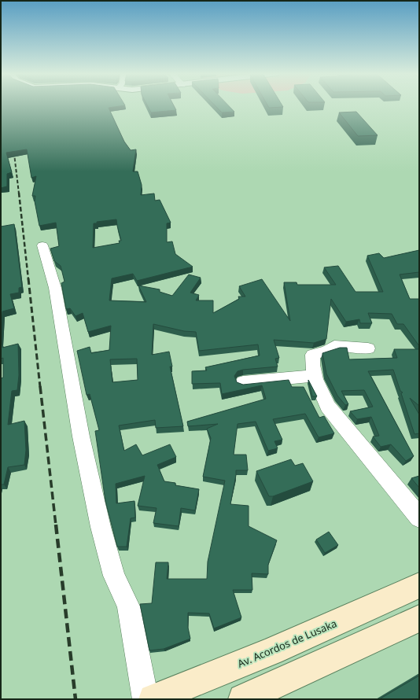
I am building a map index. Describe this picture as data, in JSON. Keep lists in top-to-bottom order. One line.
{"streets":{"main road":["Av. Acordos de Lusaka"]}}
